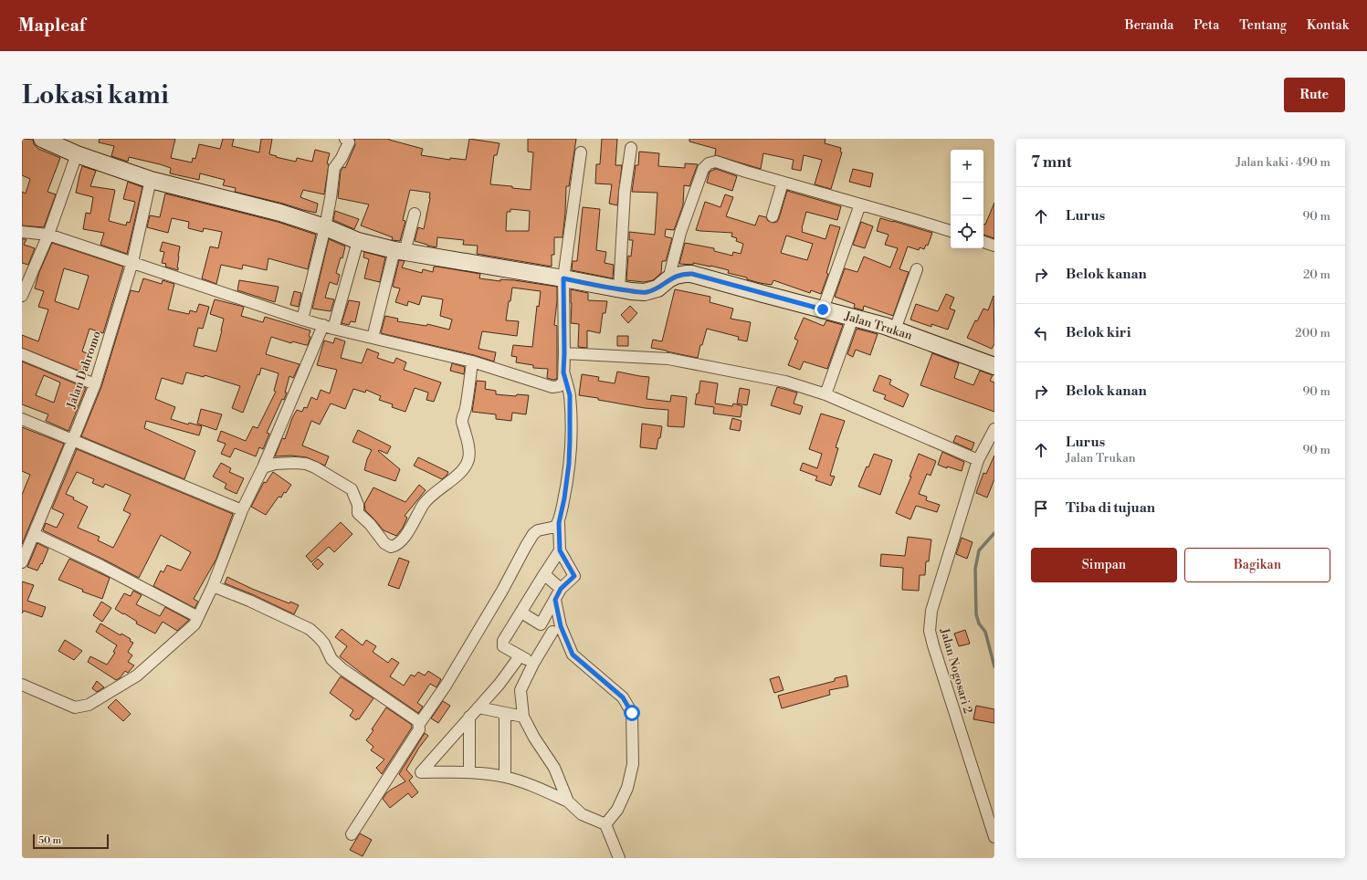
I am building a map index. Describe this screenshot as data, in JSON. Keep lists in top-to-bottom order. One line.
{"streets":{"street":["Jalan Trukan","Jalan Dahromo","Jalan Nogosari 2"]},"crossings":[["Jalan Trukan","Jalan Dahromo"]],"scale_bar":"50 m","page":{"header":"Mapleaf","nav":["Beranda","Peta","Tentang","Kontak"],"buttons":["Rute",["Simpan","Bagikan"]],"title":"Lokasi kami","heading":["7 mnt","Jalan kaki · 490 m"],"map_buttons":["+","−"],"list":[["Lurus","90 m"],["Belok kanan","20 m"],["Belok kiri","200 m"],["Belok kanan","90 m"],["Lurus","Jalan Trukan","90 m"],"Tiba di tujuan"],"scale":"50 m"}}
